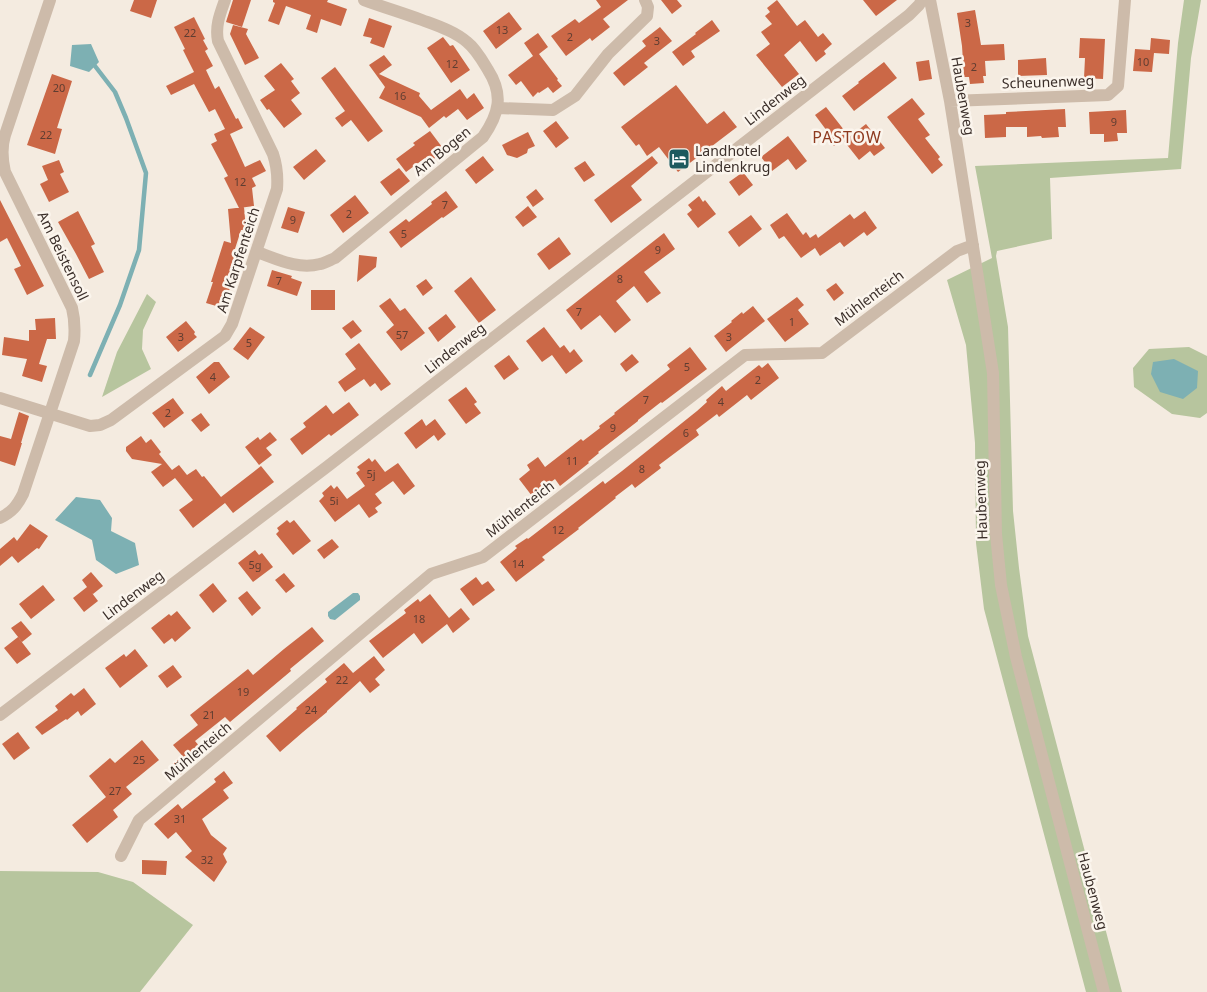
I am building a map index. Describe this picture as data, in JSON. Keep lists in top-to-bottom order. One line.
{"streets":{"street":["Scheunenweg","Haubenweg","Lindenweg","Am Bogen","Am Beistensoll","Am Karpfenteich","Mühlenteich"]},"crossings":[["Scheunenweg","Haubenweg"],["Haubenweg","Mühlenteich"],["Am Bogen","Am Karpfenteich"],["Am Beistensoll","Am Karpfenteich"]],"districts":["PASTOW"],"places":{"hotel":["Landhotel Lindenkrug"]},"house_numbers":["3","13","22","2","3","10","12","2","20","16","9","22","12","7","2","9","5","9","8","7","7","1","57","3","3","5","5","4","2","7","4","2","9","6","11","8","5j","5i","12","14","5g","18","22","19","24","21","25","27","31","32"]}
